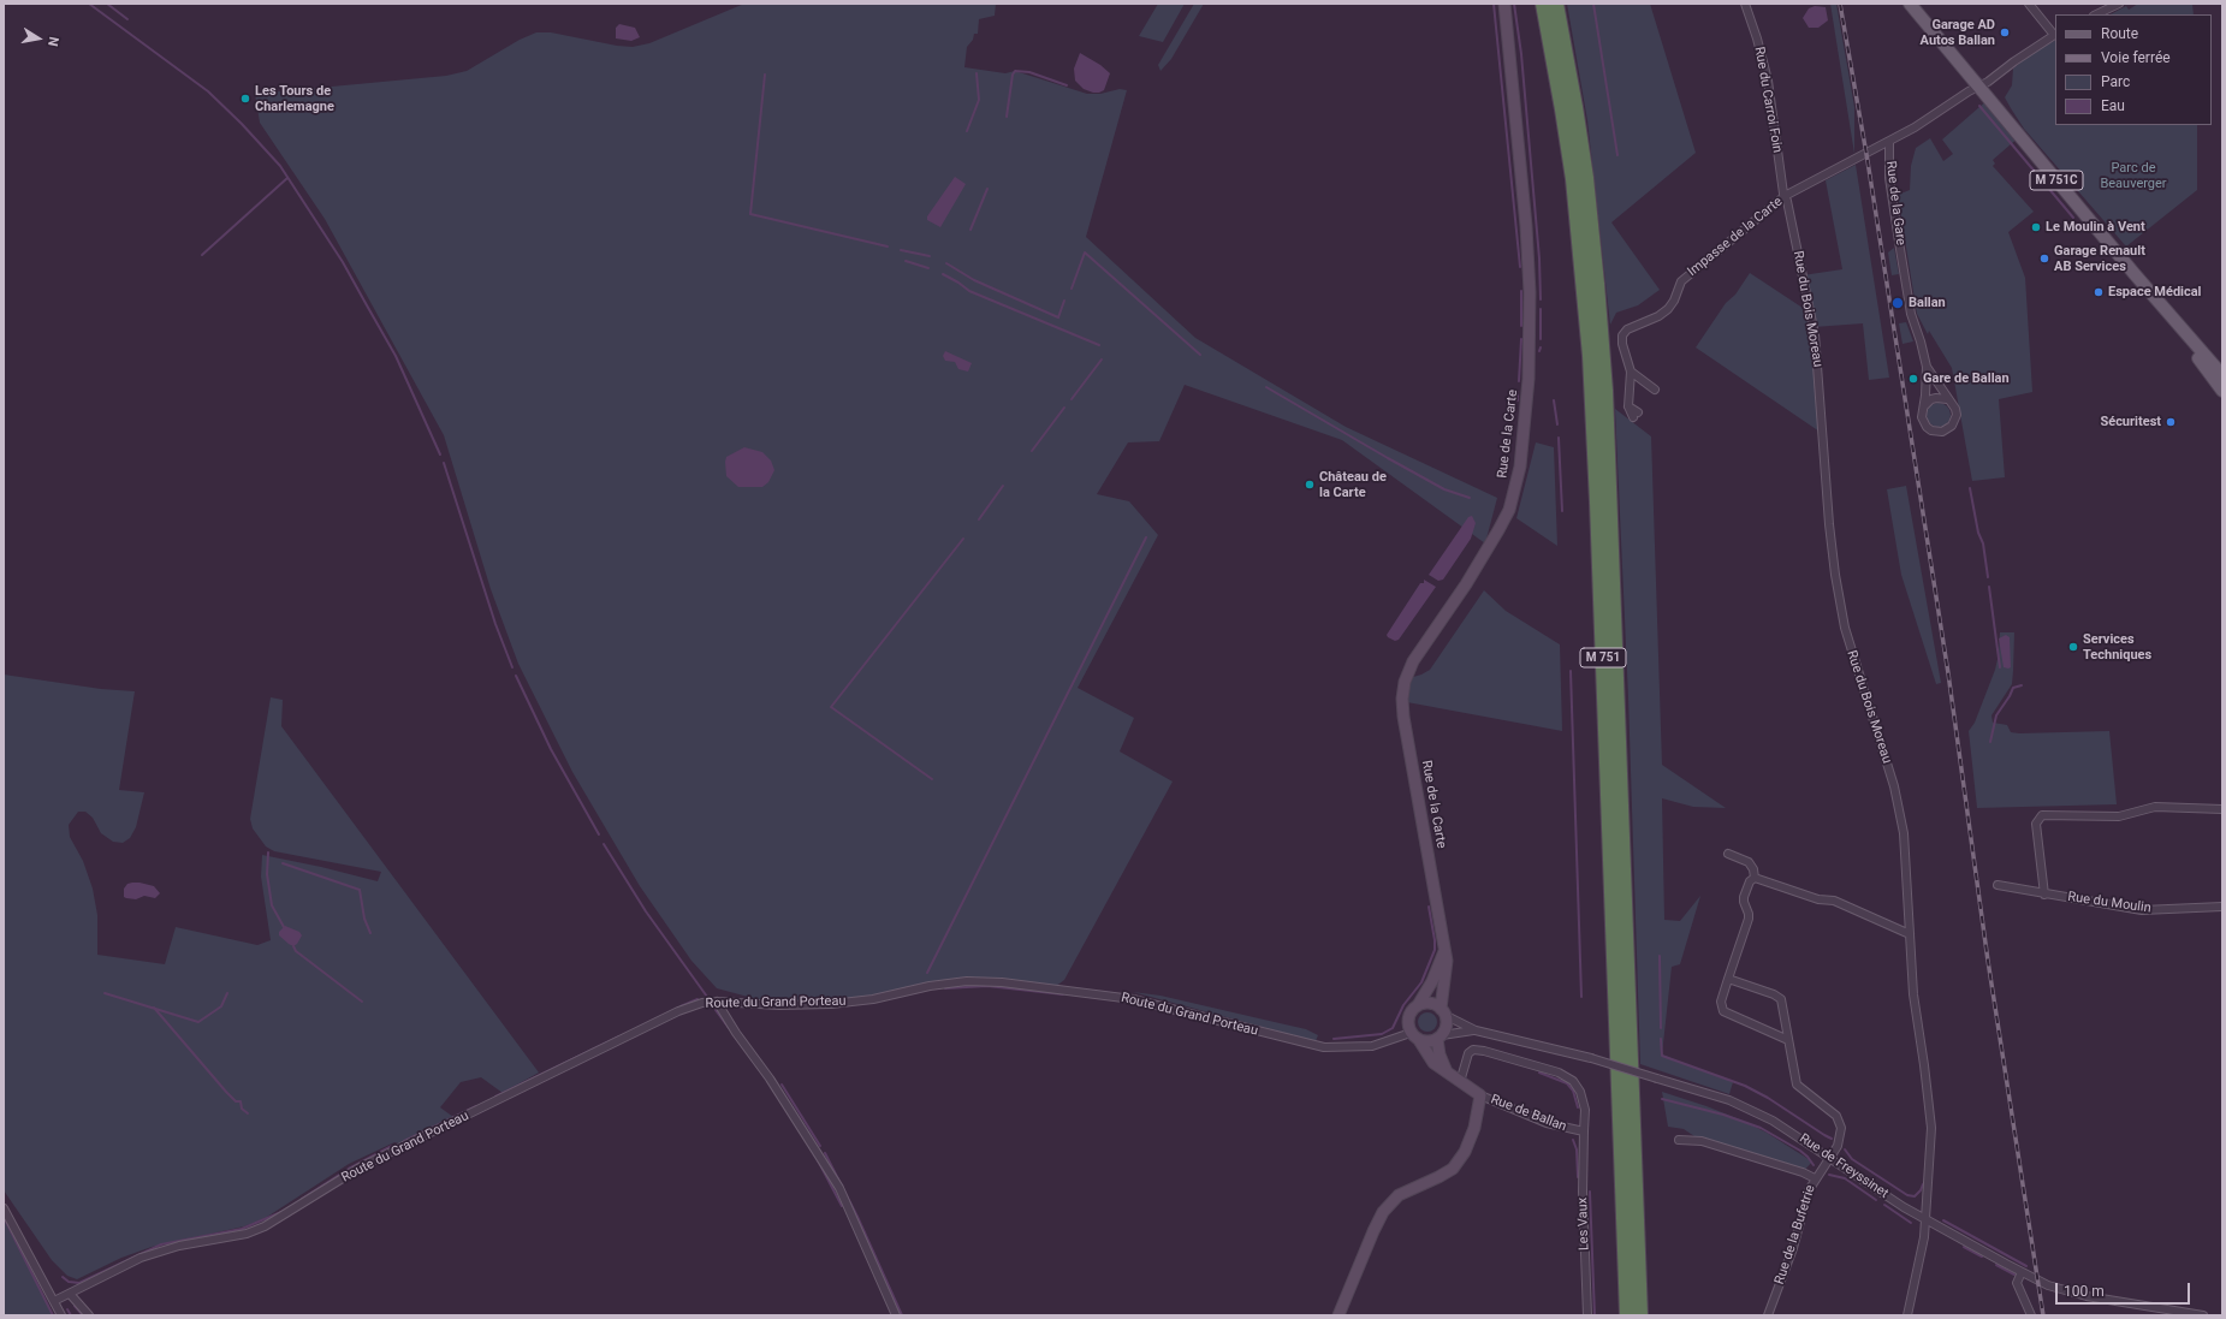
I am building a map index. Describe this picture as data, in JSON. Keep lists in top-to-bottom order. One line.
{"streets":{"highway":["M 751"],"main road":["M 751C"],"street":["Rue du Carroi Foin","Rue de la Gare","Impasse de la Carte","Rue du Bois Moreau","Rue de la Carte","Rue du Moulin","Route du Grand Porteau","Rue de Ballan","Rue de Freyssinet","Les Vaux","Rue de la Bufetrie"]},"crossings":[["Rue du Carroi Foin","Impasse de la Carte"],["Rue du Carroi Foin","Rue du Bois Moreau"],["M 751C","Rue de la Gare"],["Rue de la Gare","Impasse de la Carte"],["Impasse de la Carte","Rue du Bois Moreau"],["Rue du Bois Moreau","Rue de Freyssinet"],["Rue de la Carte","Route du Grand Porteau"],["Rue de Ballan","Les Vaux"],["Rue de Freyssinet","Rue de la Bufetrie"]],"parks":["Parc de Beauverger"],"places":["Garage AD Autos Ballan","Les Tours de Charlemagne","Le Moulin à Vent","Garage Renault AB Services","Espace Médical","Ballan","Gare de Ballan","Sécuritest","Château de la Carte","Services Techniques"],"legend":["Route","Voie ferrée","Parc","Eau"],"scale_bar":"100 m","north":"right"}
